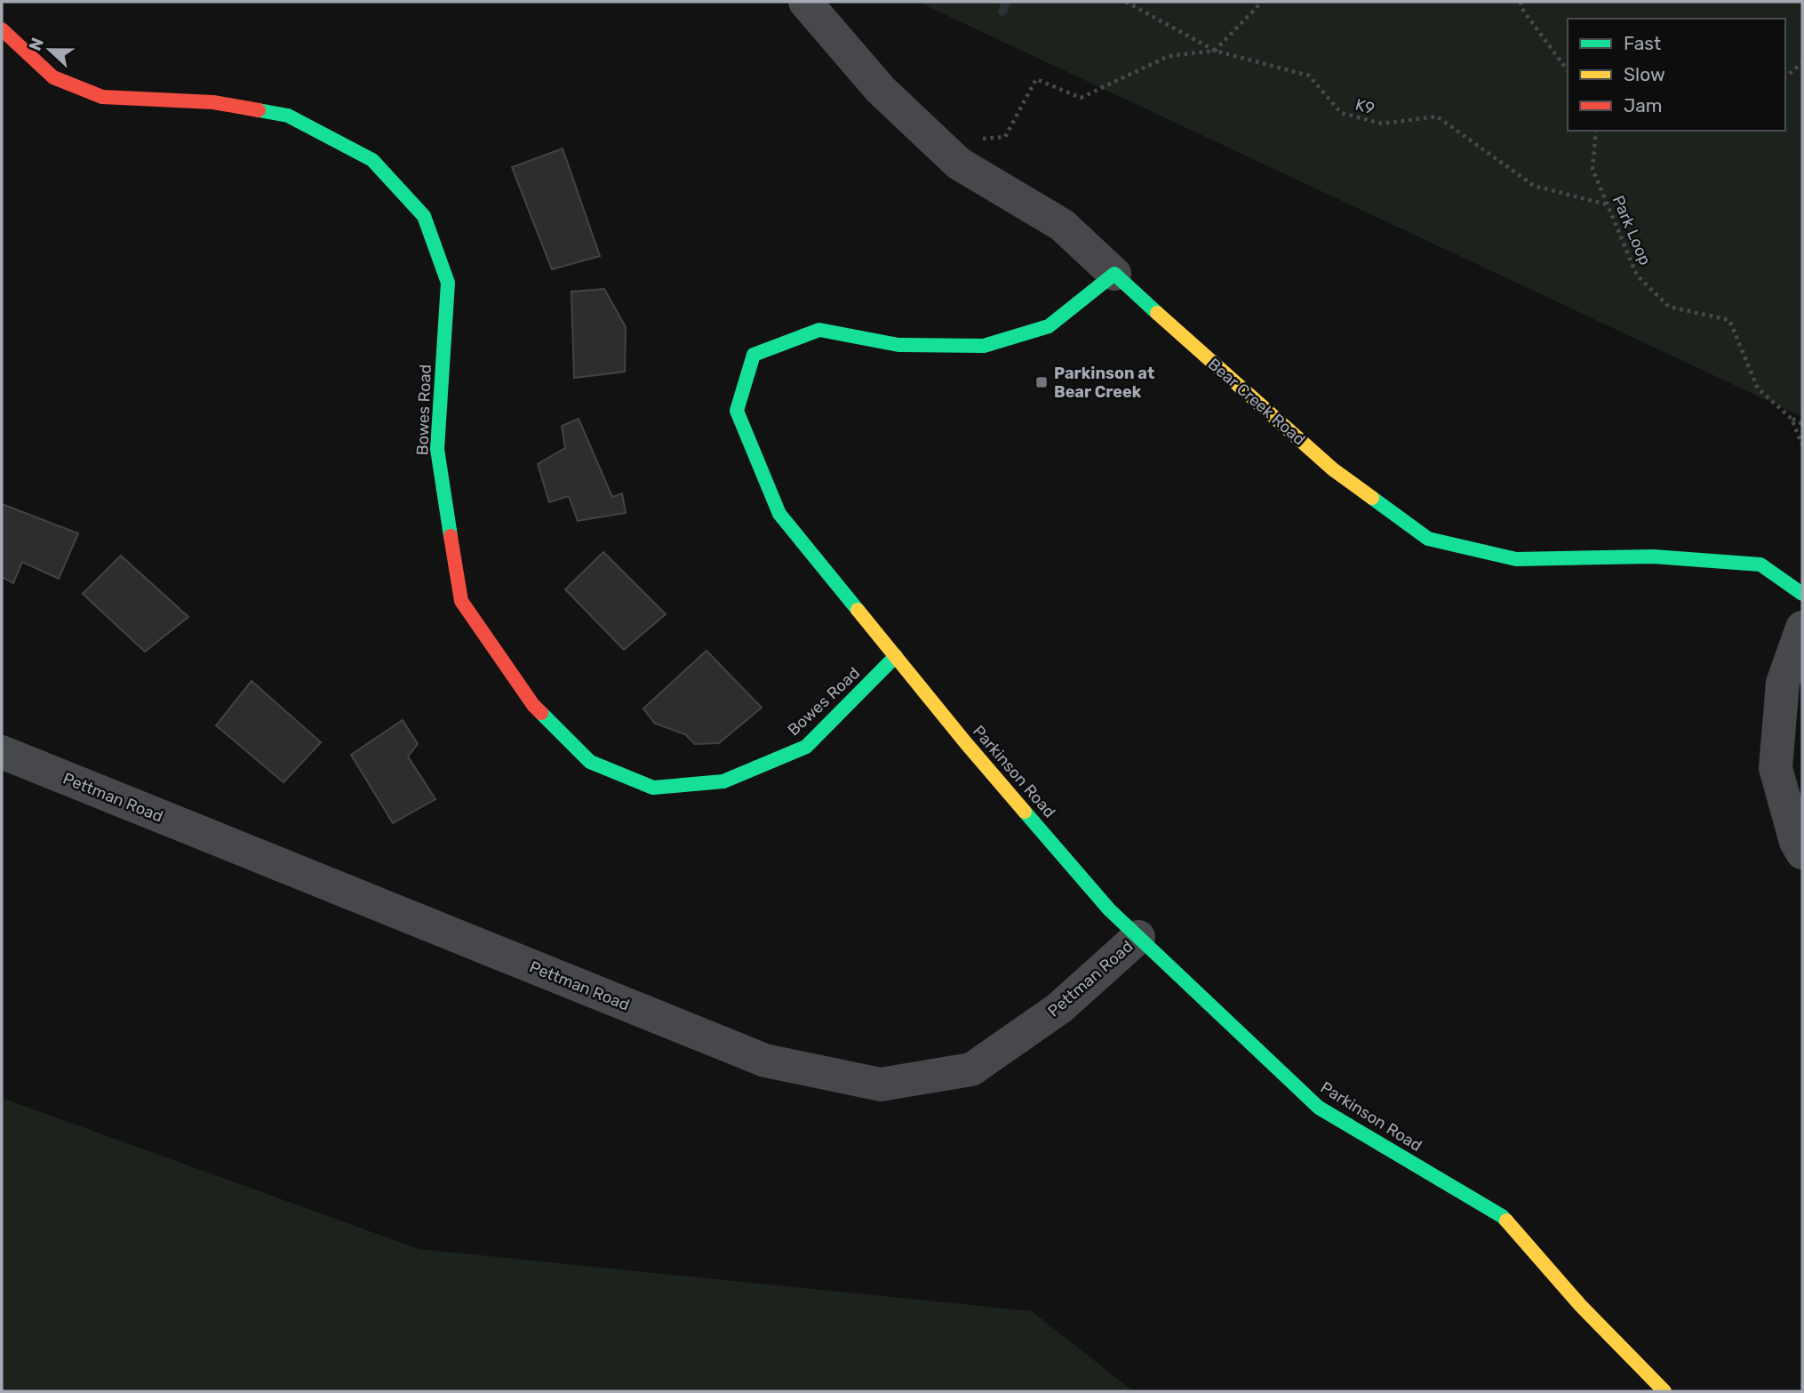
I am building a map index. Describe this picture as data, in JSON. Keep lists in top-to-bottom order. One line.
{"streets":{"street":["Bear Creek Road","Bowes Road","Parkinson Road","Pettman Road"],"path":["K9","Park Loop"]},"crossings":[["K9","Park Loop"],["Bear Creek Road","Parkinson Road"],["Bowes Road","Parkinson Road"],["Parkinson Road","Pettman Road"]],"places":{"transit":["Parkinson at Bear Creek"]},"legend":["Fast","Slow","Jam"],"north":"left"}
